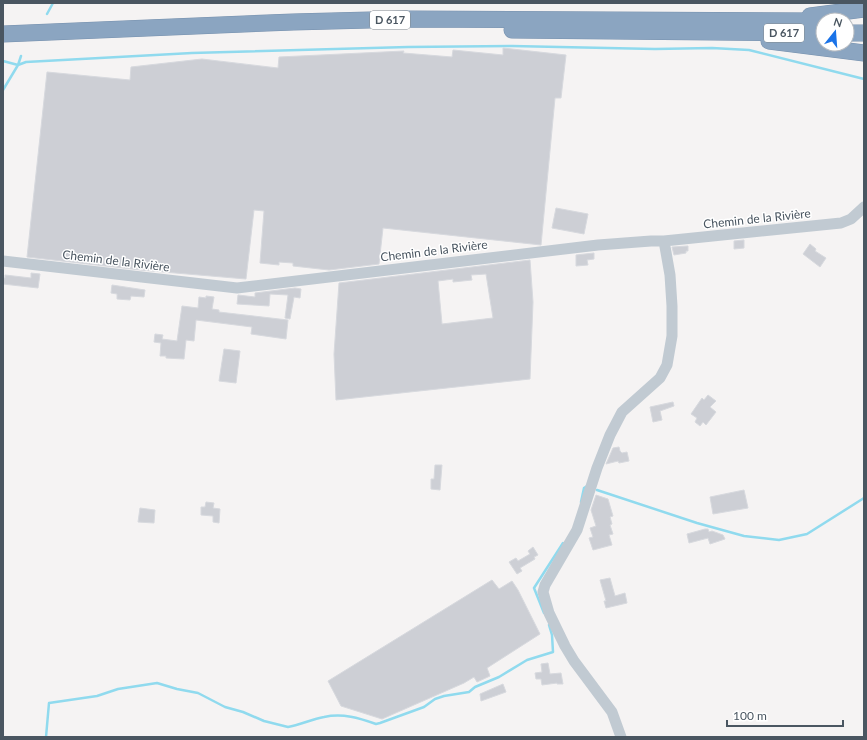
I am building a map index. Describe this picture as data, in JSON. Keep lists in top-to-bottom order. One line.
{"streets":{"highway":["D 617"],"street":["Chemin de la Rivière"]},"scale_bar":"100 m","north":"top"}
